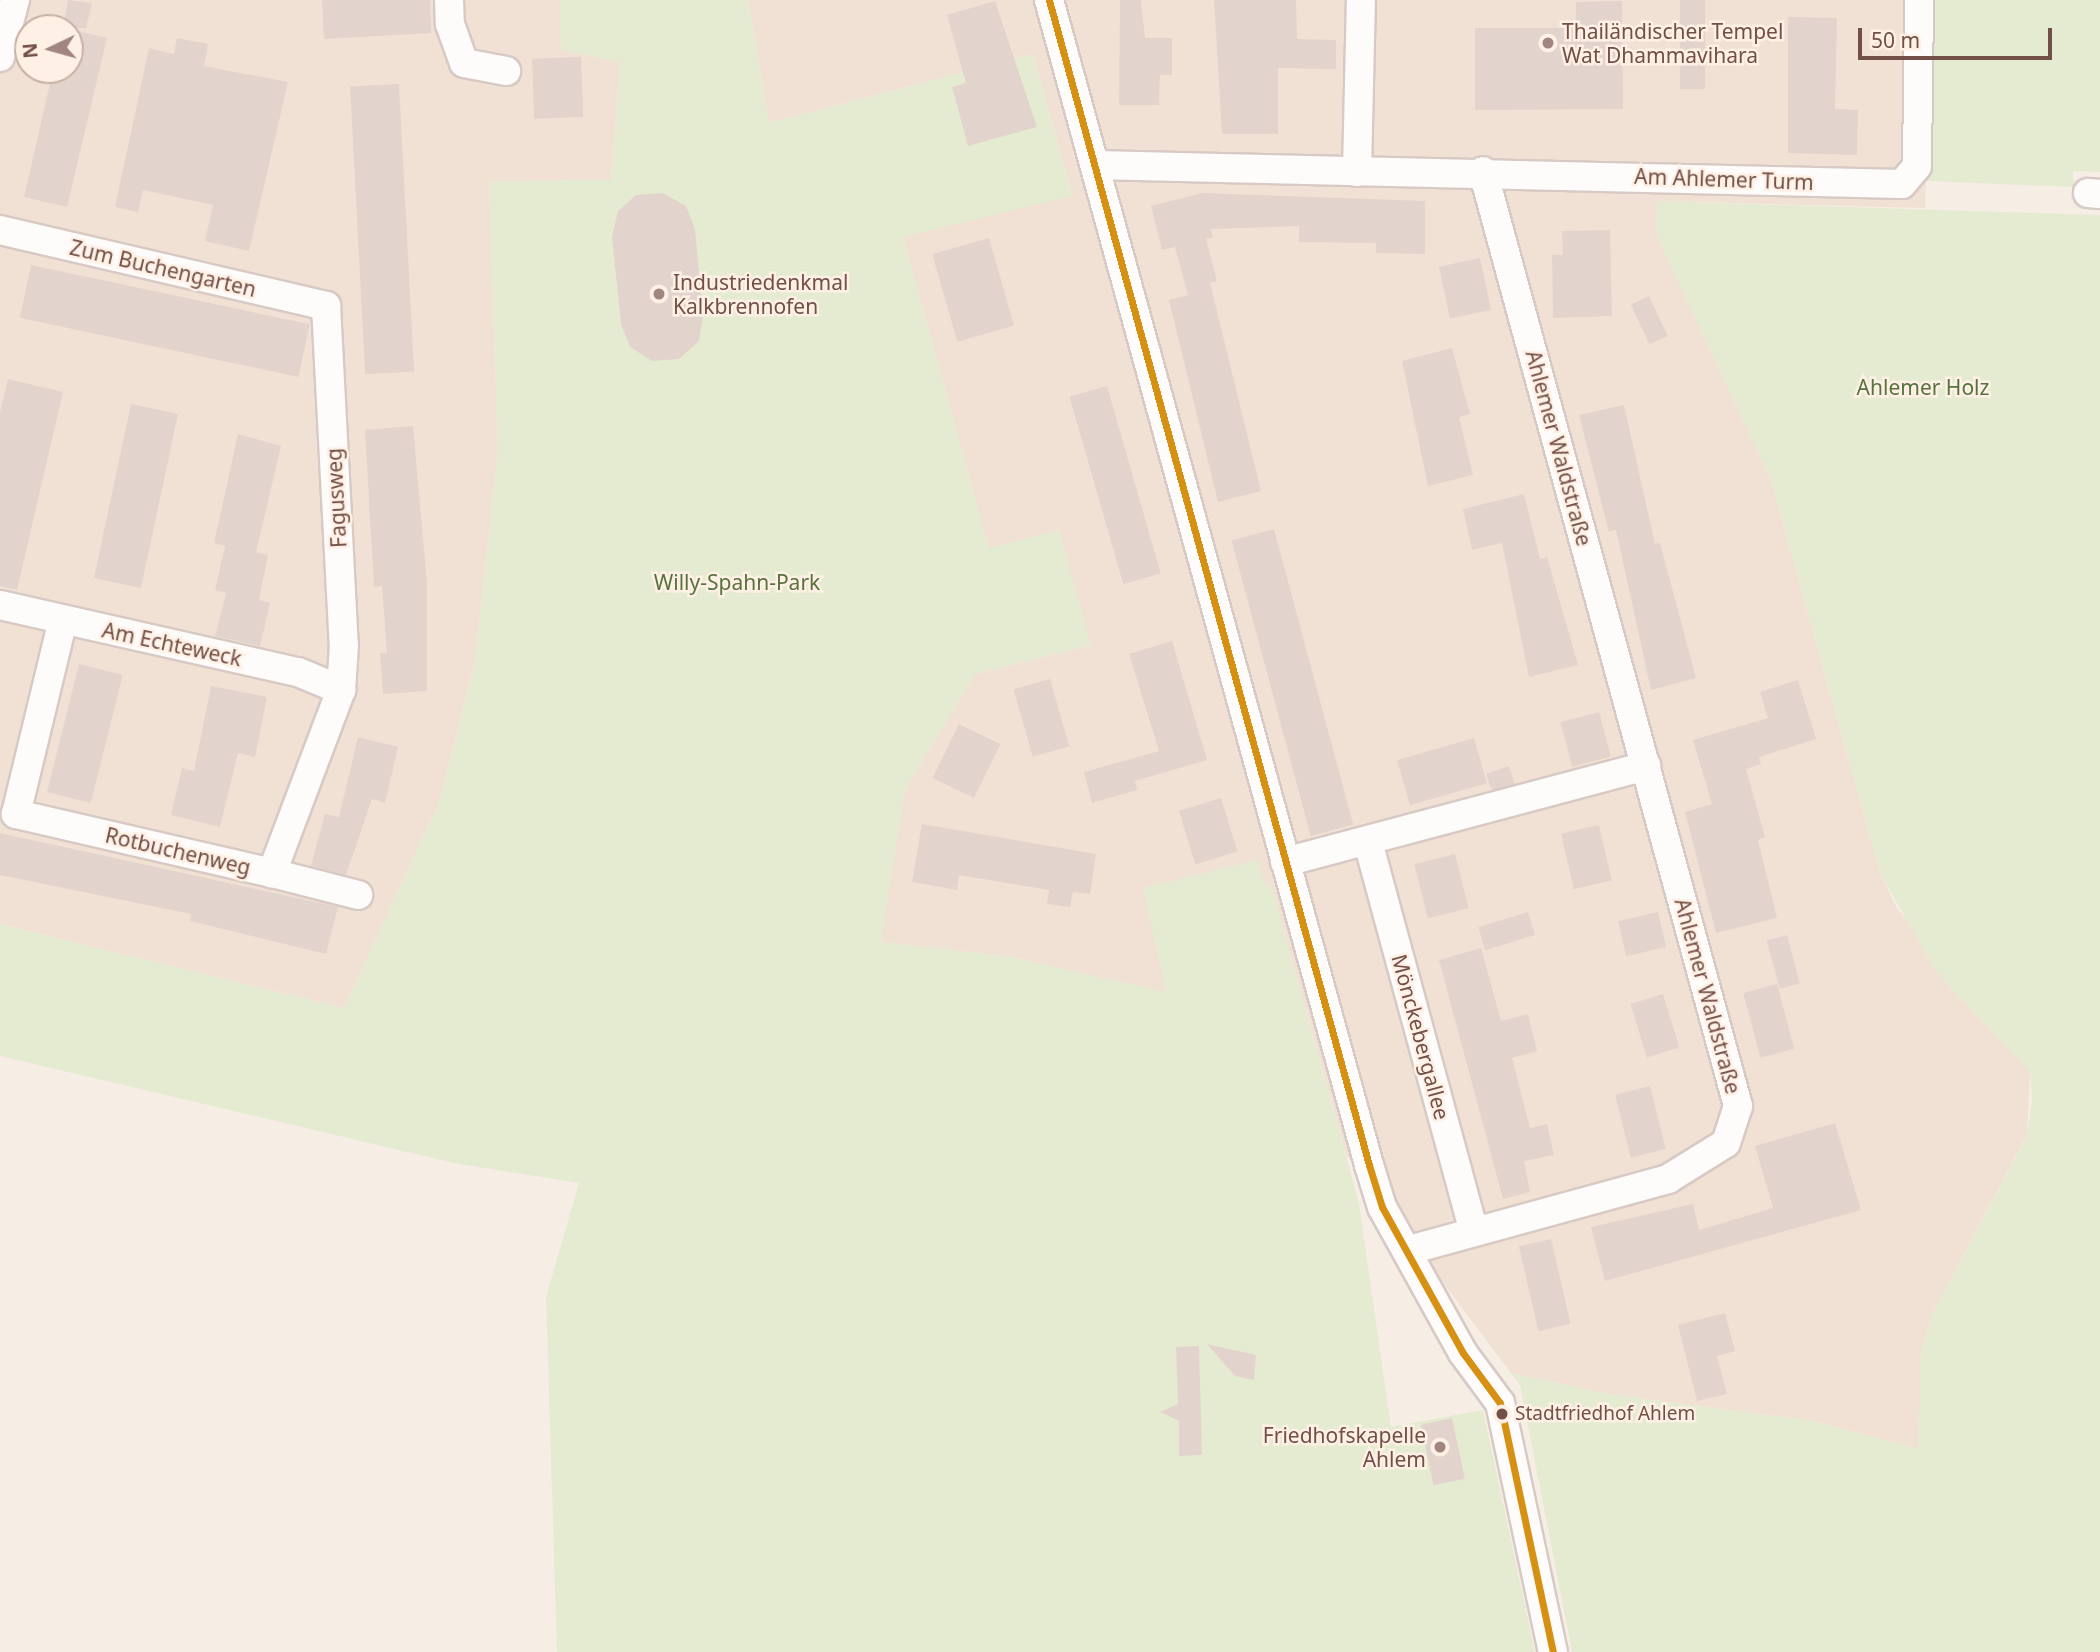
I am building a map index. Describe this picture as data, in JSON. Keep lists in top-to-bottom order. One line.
{"streets":{"street":["Am Ahlemer Turm","Zum Buchengarten","Ahlemer Waldstraße","Fagusweg","Am Echteweck","Rotbuchenweg","Mönckebergallee"]},"crossings":[["Am Ahlemer Turm","Ahlemer Waldstraße"],["Zum Buchengarten","Fagusweg"],["Ahlemer Waldstraße","Mönckebergallee"],["Fagusweg","Am Echteweck"],["Fagusweg","Rotbuchenweg"],["Am Echteweck","Rotbuchenweg"]],"parks":["Ahlemer Holz","Willy-Spahn-Park"],"places":["Thailändischer Tempel Wat Dhammavihara","Industriedenkmal Kalkbrennofen","Stadtfriedhof Ahlem","Friedhofskapelle Ahlem"],"scale_bar":"50 m","north":"left"}
